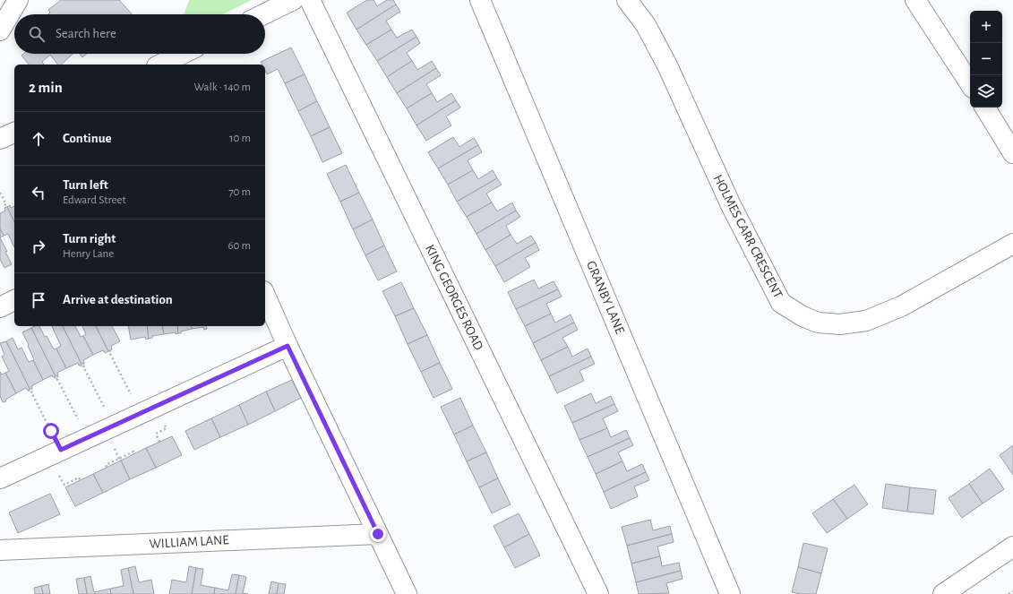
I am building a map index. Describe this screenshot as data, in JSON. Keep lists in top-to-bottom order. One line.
{"streets":{"street":["HOLMES CARR CRESCENT","KING GEORGES ROAD","GRANBY LANE","WILLIAM LANE"]},"page":{"map_buttons":["+","−"],"search":"Search here","heading":["2 min","Walk · 140 m"],"list":[["Continue","10 m"],["Turn left","Edward Street","70 m"],["Turn right","Henry Lane","60 m"],"Arrive at destination"]}}
